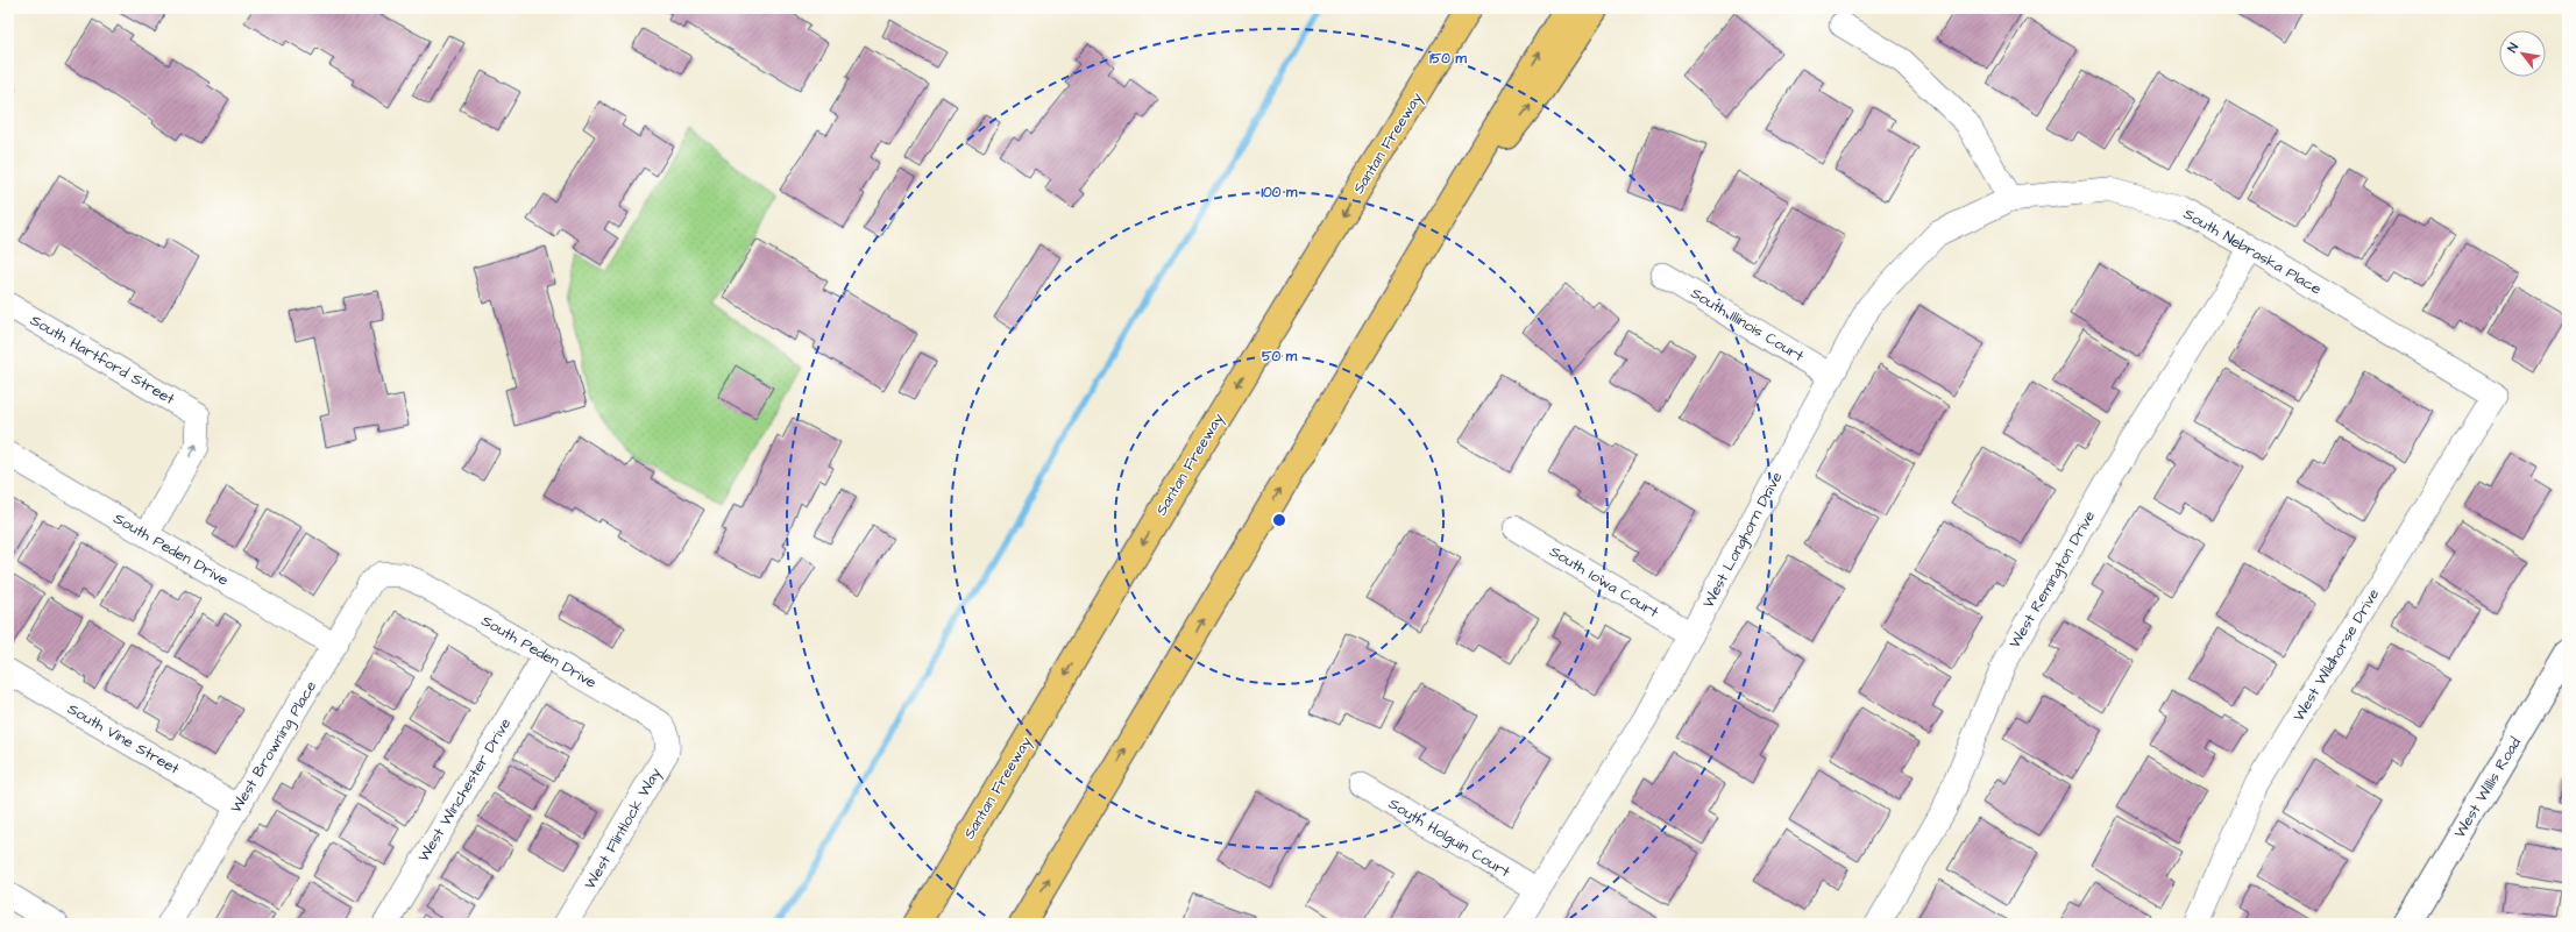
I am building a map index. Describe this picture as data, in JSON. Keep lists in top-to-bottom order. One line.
{"streets":{"highway":["Santan Freeway"],"street":["South Nebraska Place","South Illinois Court","South Hartford Street","West Longhorn Drive","South Peden Drive","West Remington Drive","South Iowa Court","West Wildhorse Drive","South Vine Street","West Browning Place","West Willis Road","West Winchester Drive","West Flintlock Way","South Holguin Court"]},"crossings":[["South Nebraska Place","West Longhorn Drive"],["South Nebraska Place","West Remington Drive"],["South Nebraska Place","West Wildhorse Drive"],["South Illinois Court","West Longhorn Drive"],["South Hartford Street","South Peden Drive"],["West Longhorn Drive","South Iowa Court"],["West Longhorn Drive","South Holguin Court"],["South Peden Drive","West Browning Place"],["South Peden Drive","West Winchester Drive"],["South Peden Drive","West Flintlock Way"],["South Vine Street","West Browning Place"]],"north":"top left","rings":["150 m","100 m","50 m"]}
